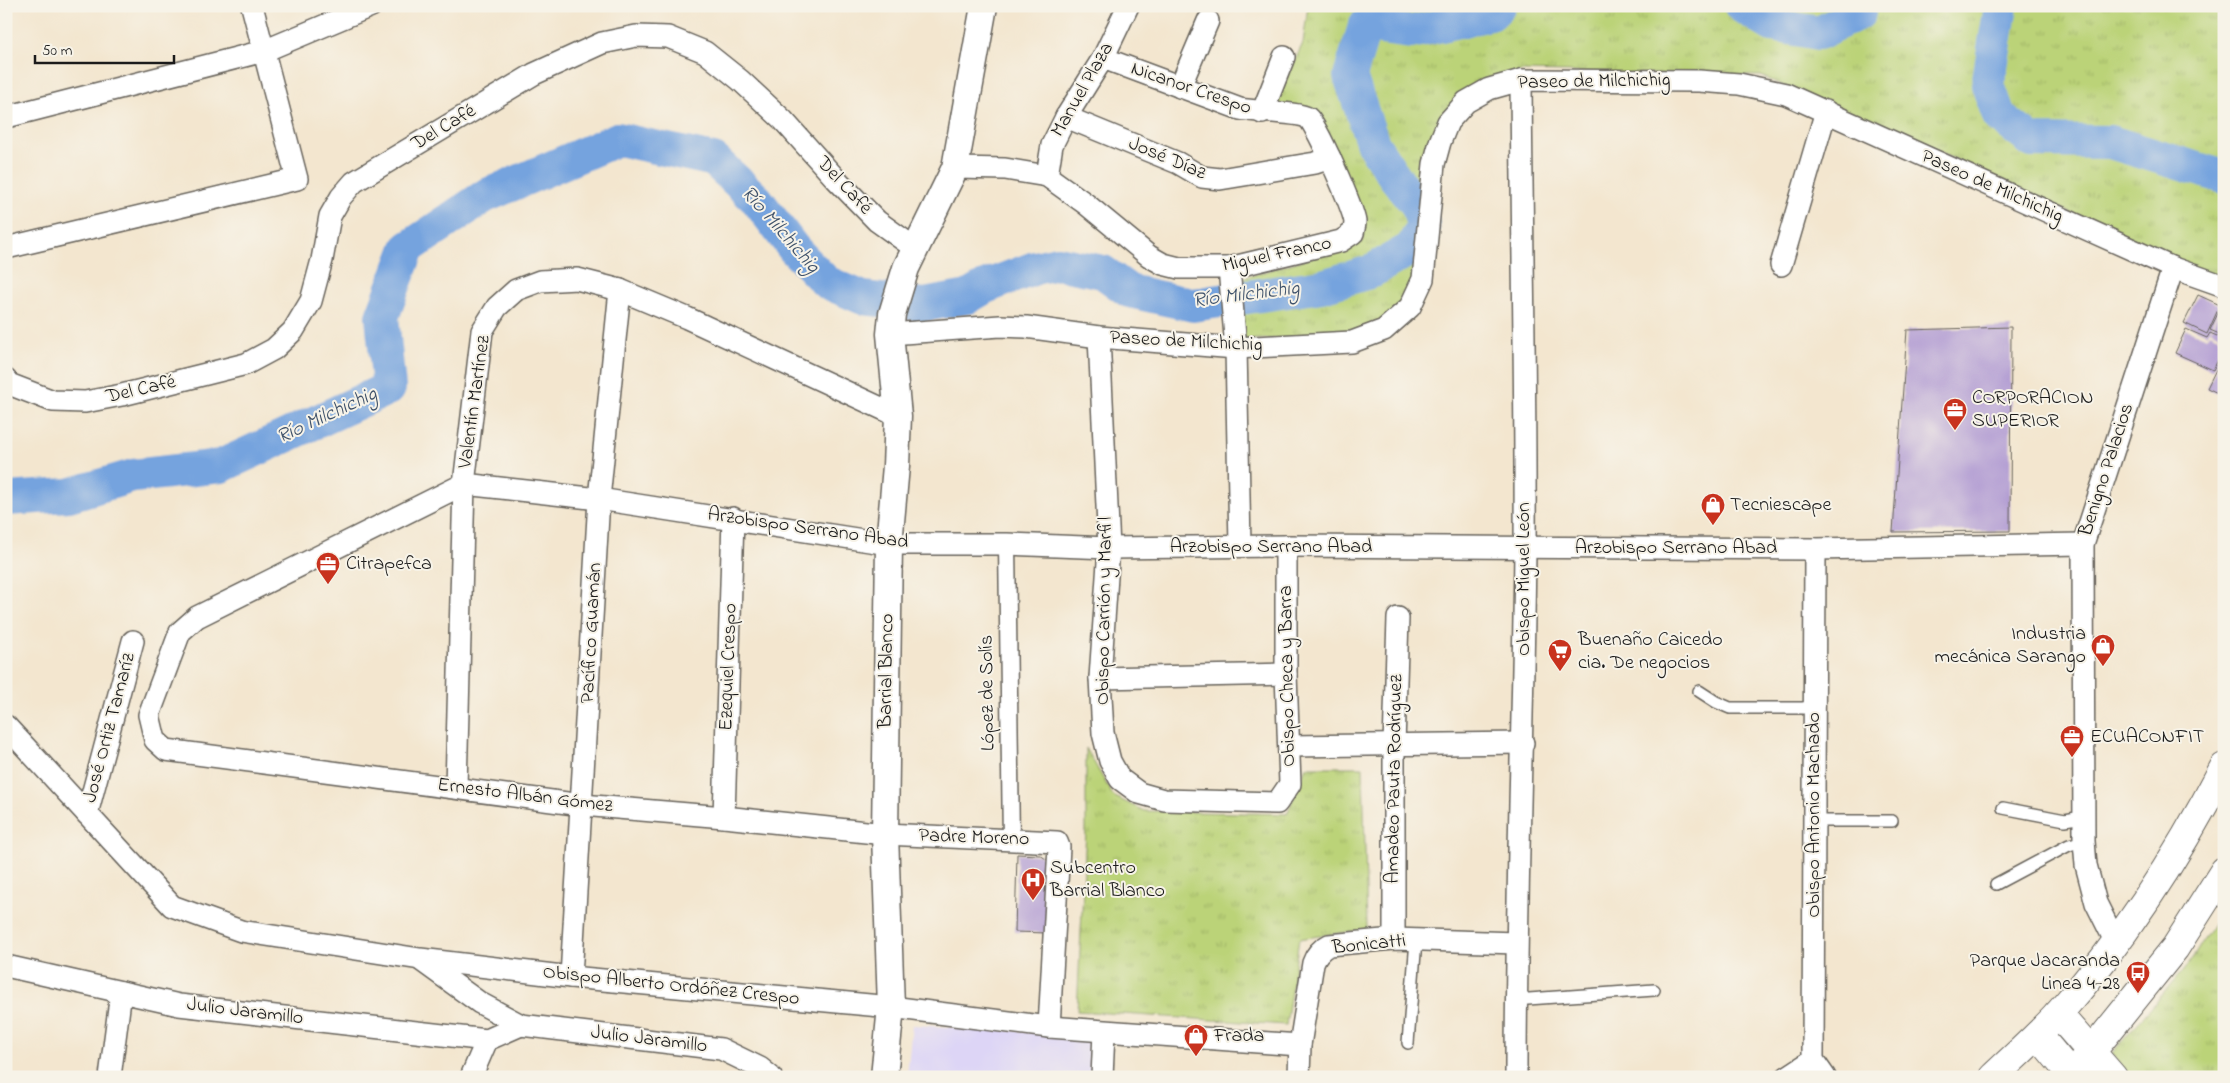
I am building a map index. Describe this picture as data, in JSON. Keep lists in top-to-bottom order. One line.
{"streets":{"street":["Paseo de Milchichig","Nicanor Crespo","Manuel Plaza","Del Café","José Díaz","Miguel Franco","Valentín Martínez","Benigno Palacios","Arzobispo Serrano Abad","Obispo Miguel León","Obispo Carrión y Marfil","Pacífico Guamán","Ezequiel Crespo","Barrial Blanco","Obispo Checa y Barra","López de Solís","José Ortiz Tamaríz","Amadeo Pauta Rodríguez","Ernesto Albán Gómez","Obispo Antonio Machado","Padre Moreno","Bonicatti","Obispo Alberto Ordóñez Crespo","Julio Jaramillo"]},"crossings":[["Paseo de Milchichig","Benigno Palacios"],["Paseo de Milchichig","Obispo Miguel León"],["Paseo de Milchichig","Obispo Carrión y Marfil"],["Paseo de Milchichig","Barrial Blanco"],["Nicanor Crespo","Manuel Plaza"],["Nicanor Crespo","Miguel Franco"],["Manuel Plaza","José Díaz"],["Manuel Plaza","Miguel Franco"],["Del Café","Barrial Blanco"],["José Díaz","Miguel Franco"],["Miguel Franco","Barrial Blanco"],["Valentín Martínez","Arzobispo Serrano Abad"],["Valentín Martínez","Pacífico Guamán"],["Valentín Martínez","Barrial Blanco"],["Valentín Martínez","Ernesto Albán Gómez"],["Benigno Palacios","Arzobispo Serrano Abad"],["Arzobispo Serrano Abad","Obispo Miguel León"],["Arzobispo Serrano Abad","Obispo Carrión y Marfil"],["Arzobispo Serrano Abad","Pacífico Guamán"],["Arzobispo Serrano Abad","Ezequiel Crespo"],["Arzobispo Serrano Abad","Barrial Blanco"],["Arzobispo Serrano Abad","Obispo Checa y Barra"],["Arzobispo Serrano Abad","López de Solís"],["Arzobispo Serrano Abad","Ernesto Albán Gómez"],["Arzobispo Serrano Abad","Obispo Antonio Machado"],["Obispo Miguel León","Bonicatti"],["Obispo Carrión y Marfil","Obispo Checa y Barra"],["Pacífico Guamán","Ernesto Albán Gómez"],["Pacífico Guamán","Obispo Alberto Ordóñez Crespo"],["Ezequiel Crespo","Ernesto Albán Gómez"],["Barrial Blanco","Ernesto Albán Gómez"],["Barrial Blanco","Padre Moreno"],["Barrial Blanco","Obispo Alberto Ordóñez Crespo"],["López de Solís","Padre Moreno"],["José Ortiz Tamaríz","Obispo Alberto Ordóñez Crespo"],["Amadeo Pauta Rodríguez","Bonicatti"],["Ernesto Albán Gómez","Padre Moreno"],["Padre Moreno","Obispo Alberto Ordóñez Crespo"],["Bonicatti","Obispo Alberto Ordóñez Crespo"],["Obispo Alberto Ordóñez Crespo","Julio Jaramillo"]],"water":["Río Milchichig"],"places":{"office":["CORPORACION SUPERIOR","Citrapefca","ECUACONFIT"],"shop":["Tecniescape","Industria mecánica Sarango","Frada"],"supermarket":["Buenaño Caicedo cia. De negocios"],"hospital":["Subcentro Barrial Blanco"],"bus stop":["Parque Jacaranda Linea 4-28"]},"scale_bar":"50 m"}
